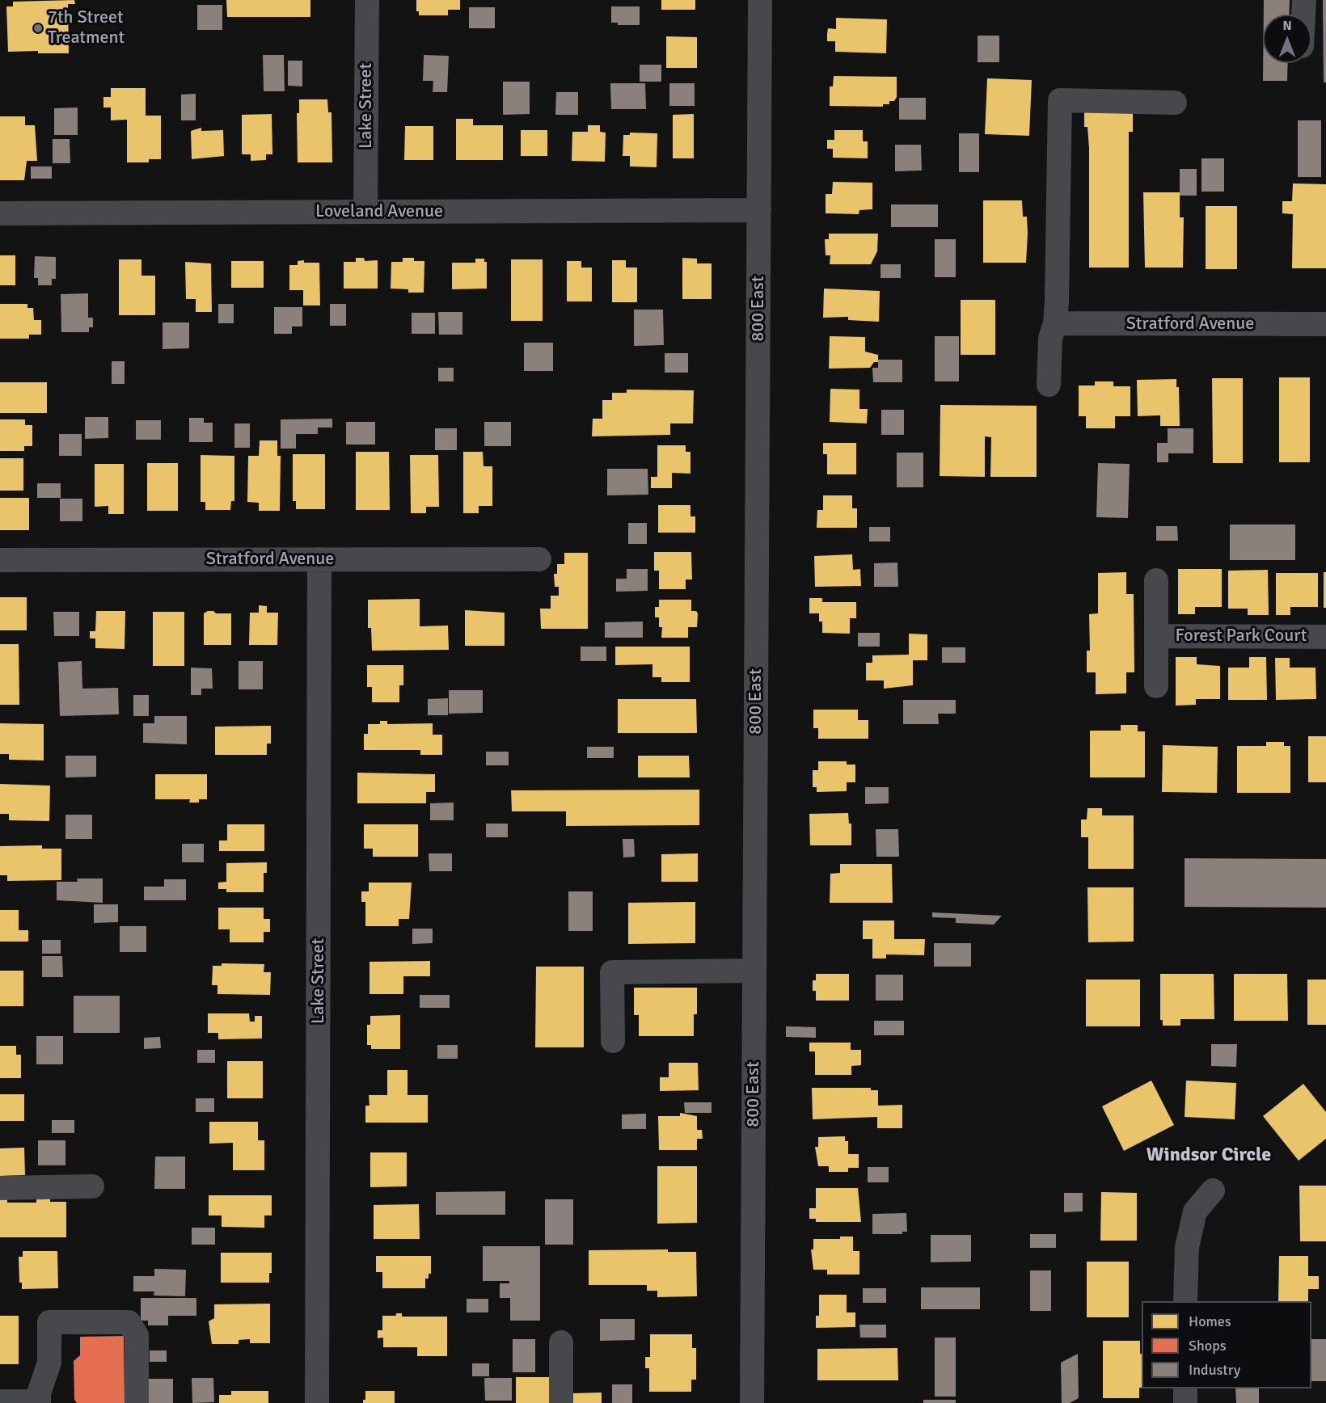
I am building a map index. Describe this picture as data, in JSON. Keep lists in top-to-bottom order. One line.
{"streets":{"street":["Lake Street","Loveland Avenue","800 East","Stratford Avenue","Forest Park Court"]},"crossings":[["Lake Street","Loveland Avenue"],["Lake Street","Stratford Avenue"],["Loveland Avenue","800 East"]],"districts":["Windsor Circle"],"places":["7th Street Treatment"],"legend":["Homes","Shops","Industry"],"north":"top"}
